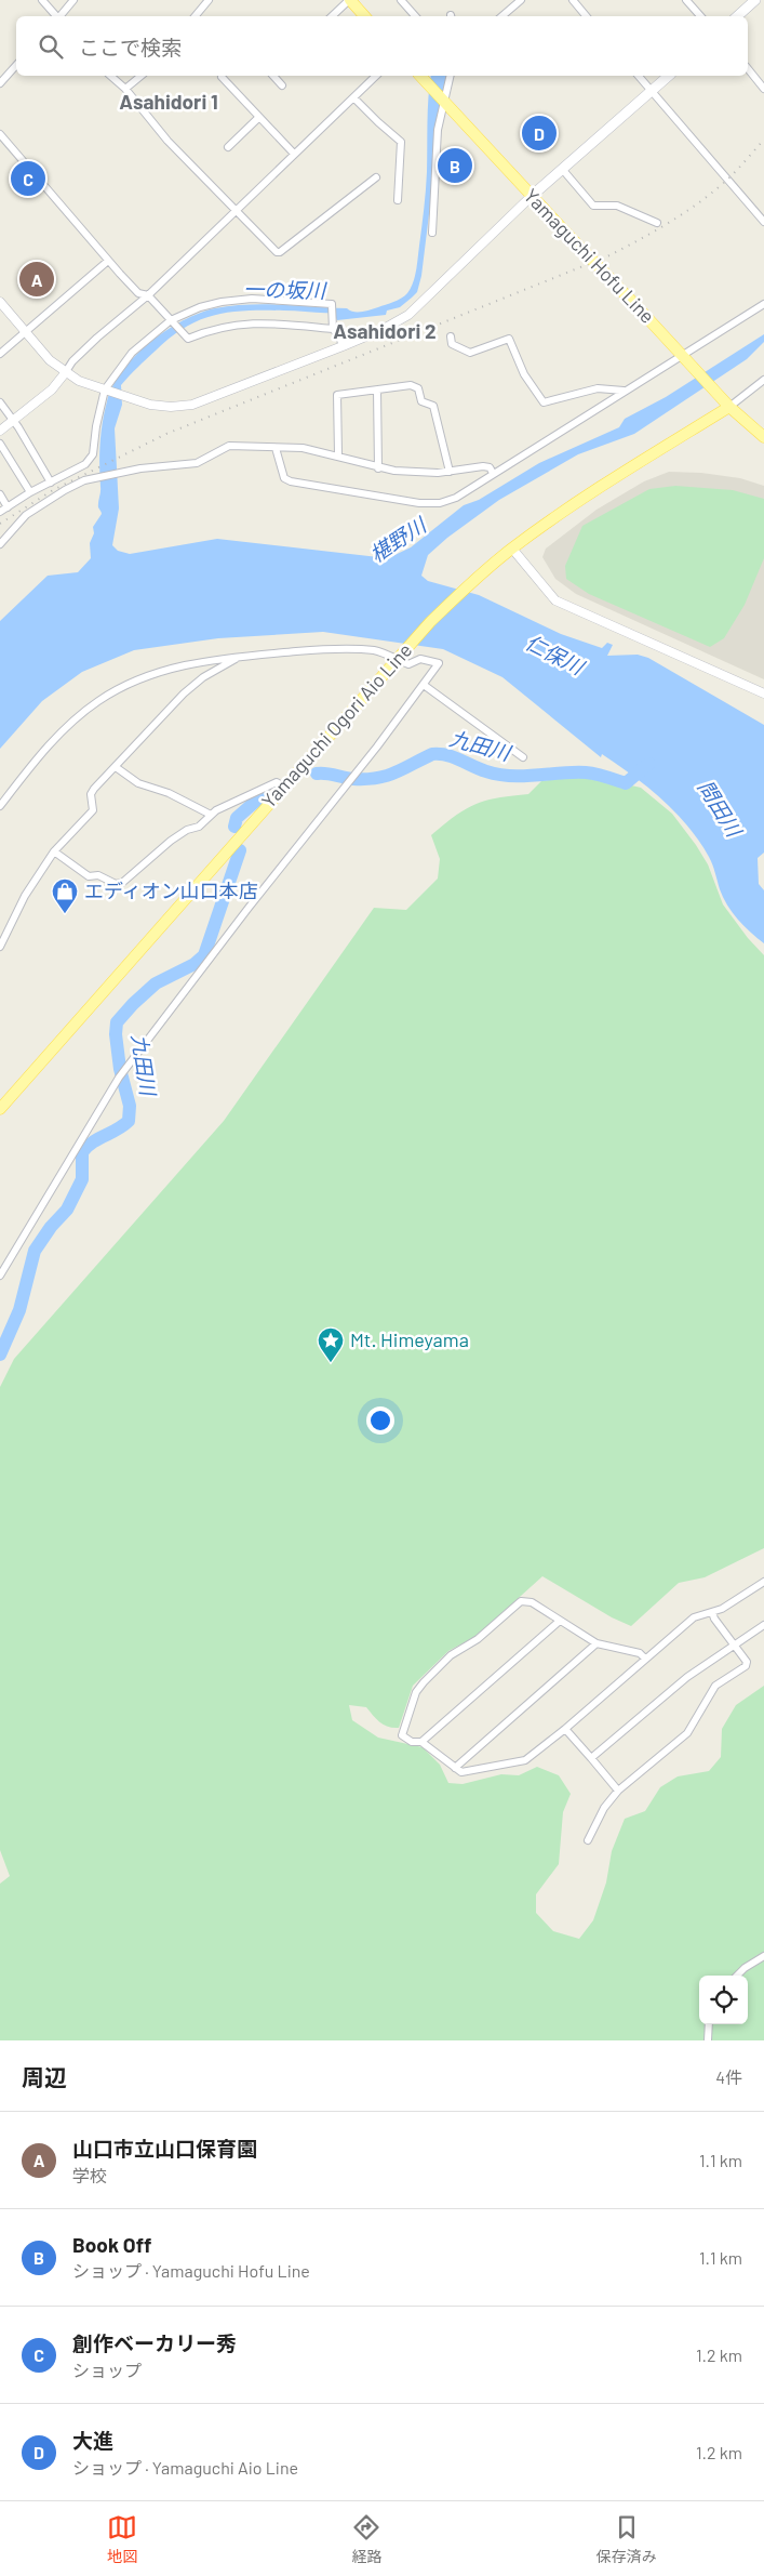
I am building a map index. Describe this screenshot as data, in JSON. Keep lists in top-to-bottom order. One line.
{"streets":{"main road":["Yamaguchi Hofu Line","Yamaguchi Ogori Aio Line"]},"crossings":[["Yamaguchi Hofu Line","Yamaguchi Ogori Aio Line"]],"districts":["Asahidori 1","Asahidori 2"],"water":["一の坂川","椹野川","仁保川","九田川","問田川"],"places":{"shop":["エディオン山口本店"],"place":["Mt. Himeyama"]},"page":{"search":"ここで検索","pins":["D","B","C","A"],"heading":["周辺","4件"],"list":[{"mark":"A","name":"山口市立山口保育園","note":"学校","value":"1.1 km"},{"mark":"B","name":"Book Off","note":"ショップ · Yamaguchi Hofu Line","value":"1.1 km"},{"mark":"C","name":"創作ベーカリー秀","note":"ショップ","value":"1.2 km"},{"mark":"D","name":"大進","note":"ショップ · Yamaguchi Aio Line","value":"1.2 km"}],"nav":["地図","経路","保存済み"]}}
